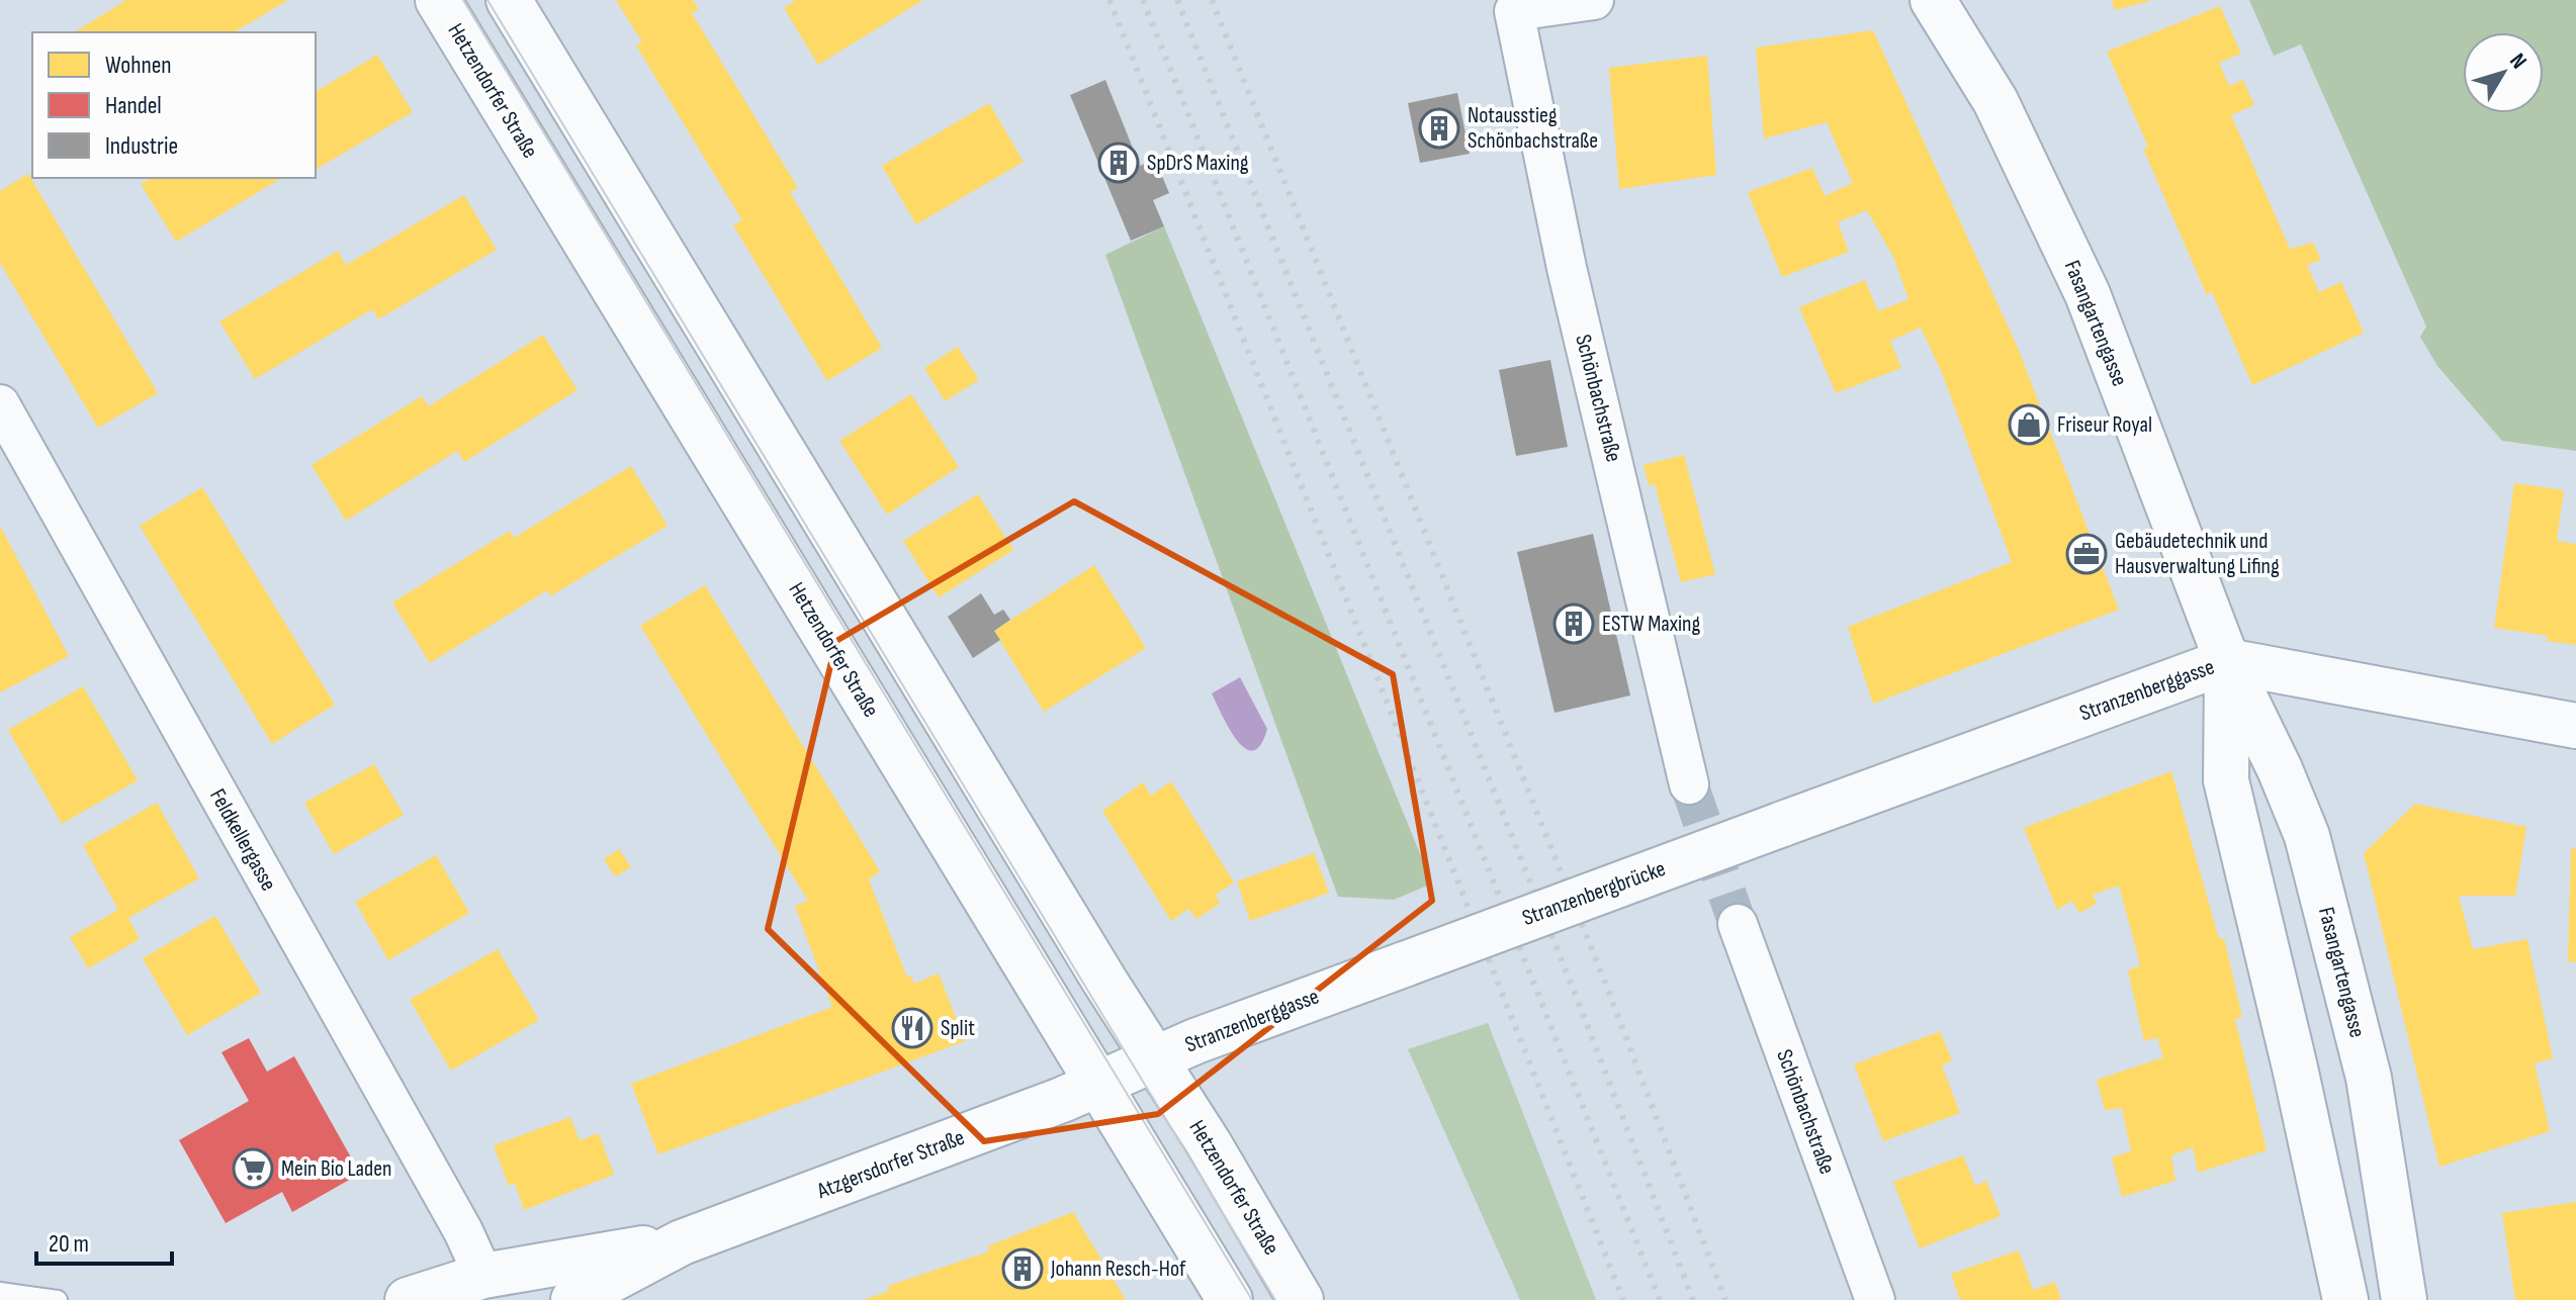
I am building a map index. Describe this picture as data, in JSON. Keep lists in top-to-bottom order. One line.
{"streets":{"main road":["Hetzendorfer Straße","Fasangartengasse","Stranzenberggasse","Stranzenbergbrücke","Atzgersdorfer Straße"],"street":["Schönbachstraße","Feldkellergasse"]},"crossings":[["Hetzendorfer Straße","Stranzenberggasse"],["Hetzendorfer Straße","Atzgersdorfer Straße"],["Fasangartengasse","Stranzenberggasse"],["Stranzenberggasse","Stranzenbergbrücke"],["Stranzenberggasse","Atzgersdorfer Straße"],["Feldkellergasse","Atzgersdorfer Straße"]],"places":{"building":["Notausstieg Schönbachstraße","SpDrS Maxing","ESTW Maxing","Johann Resch-Hof"],"shop":["Friseur Royal"],"office":["Gebäudetechnik und Hausverwaltung Lifing"],"restaurant":["Split"],"supermarket":["Mein Bio Laden"]},"legend":["Wohnen","Handel","Industrie"],"scale_bar":"20 m","north":"top right"}
